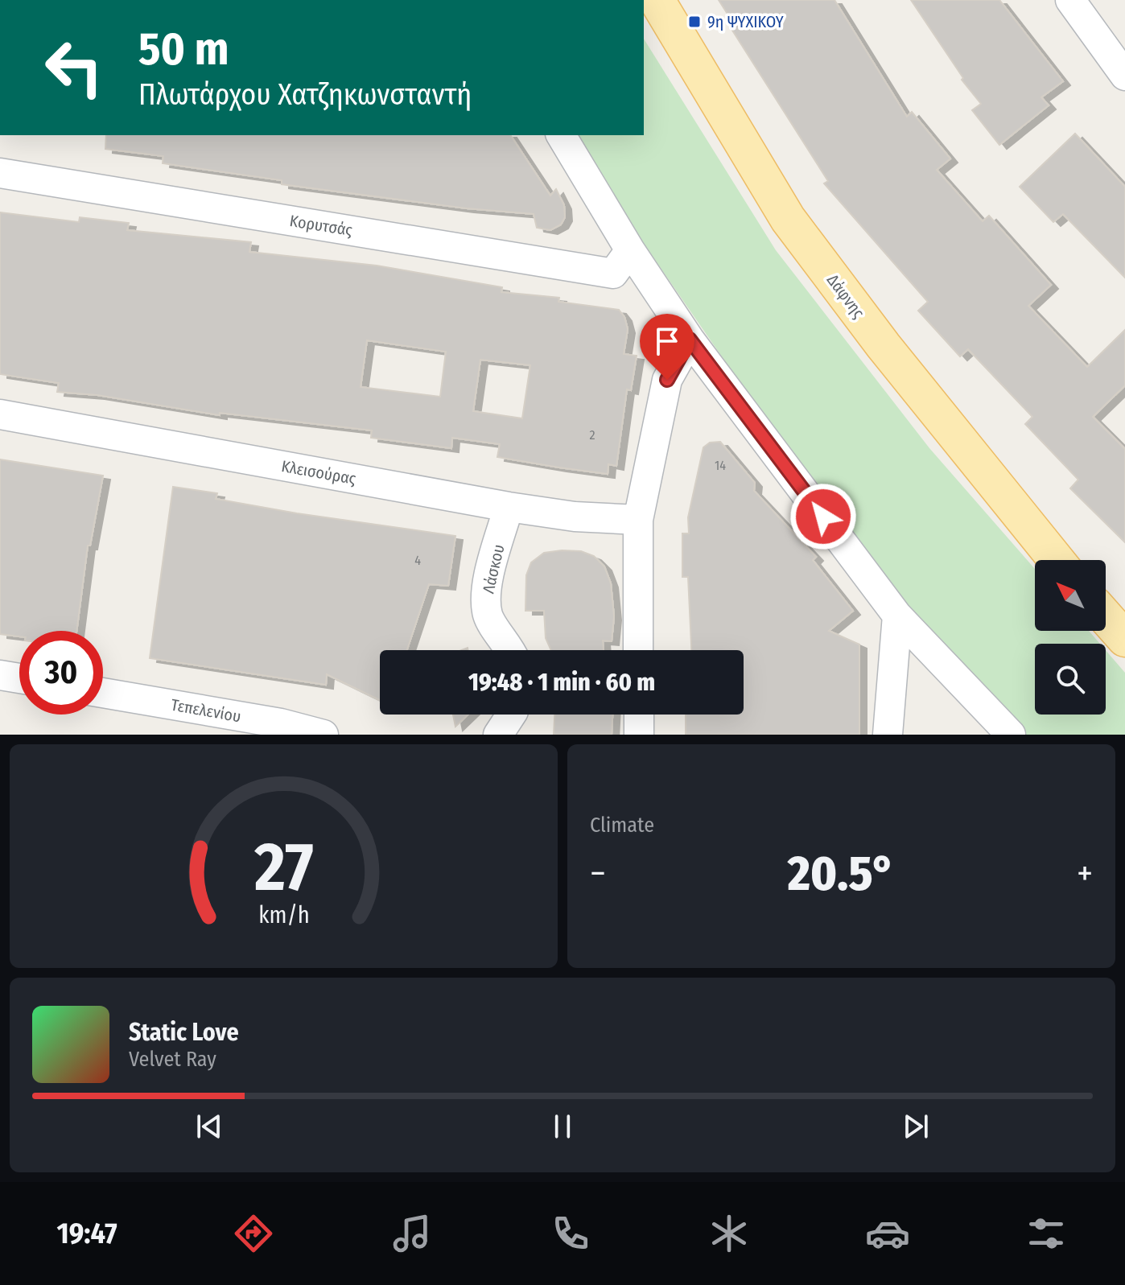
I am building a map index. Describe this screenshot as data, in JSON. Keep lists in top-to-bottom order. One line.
{"streets":{"main road":["Δάφνης"],"street":["Κορυτσάς","Κλεισούρας","Λάσκου","Τεπελενίου"]},"crossings":[["Κλεισούρας","Λάσκου"]],"places":{"transit":["9η ΨΥΧΙΚΟΥ"]},"house_numbers":["2","14","4"],"north":"top left","page":{"turn":["50 m","Πλωτάρχου Χατζηκωνσταντή"],"limit":"30","trip":"19:48 · 1 min · 60 m","tile":"Climate","heat":["−","20.5°","+"],"song":["Static Love","Velvet Ray"],"tabs":"19:47","gauge":["27","km/h"]}}
